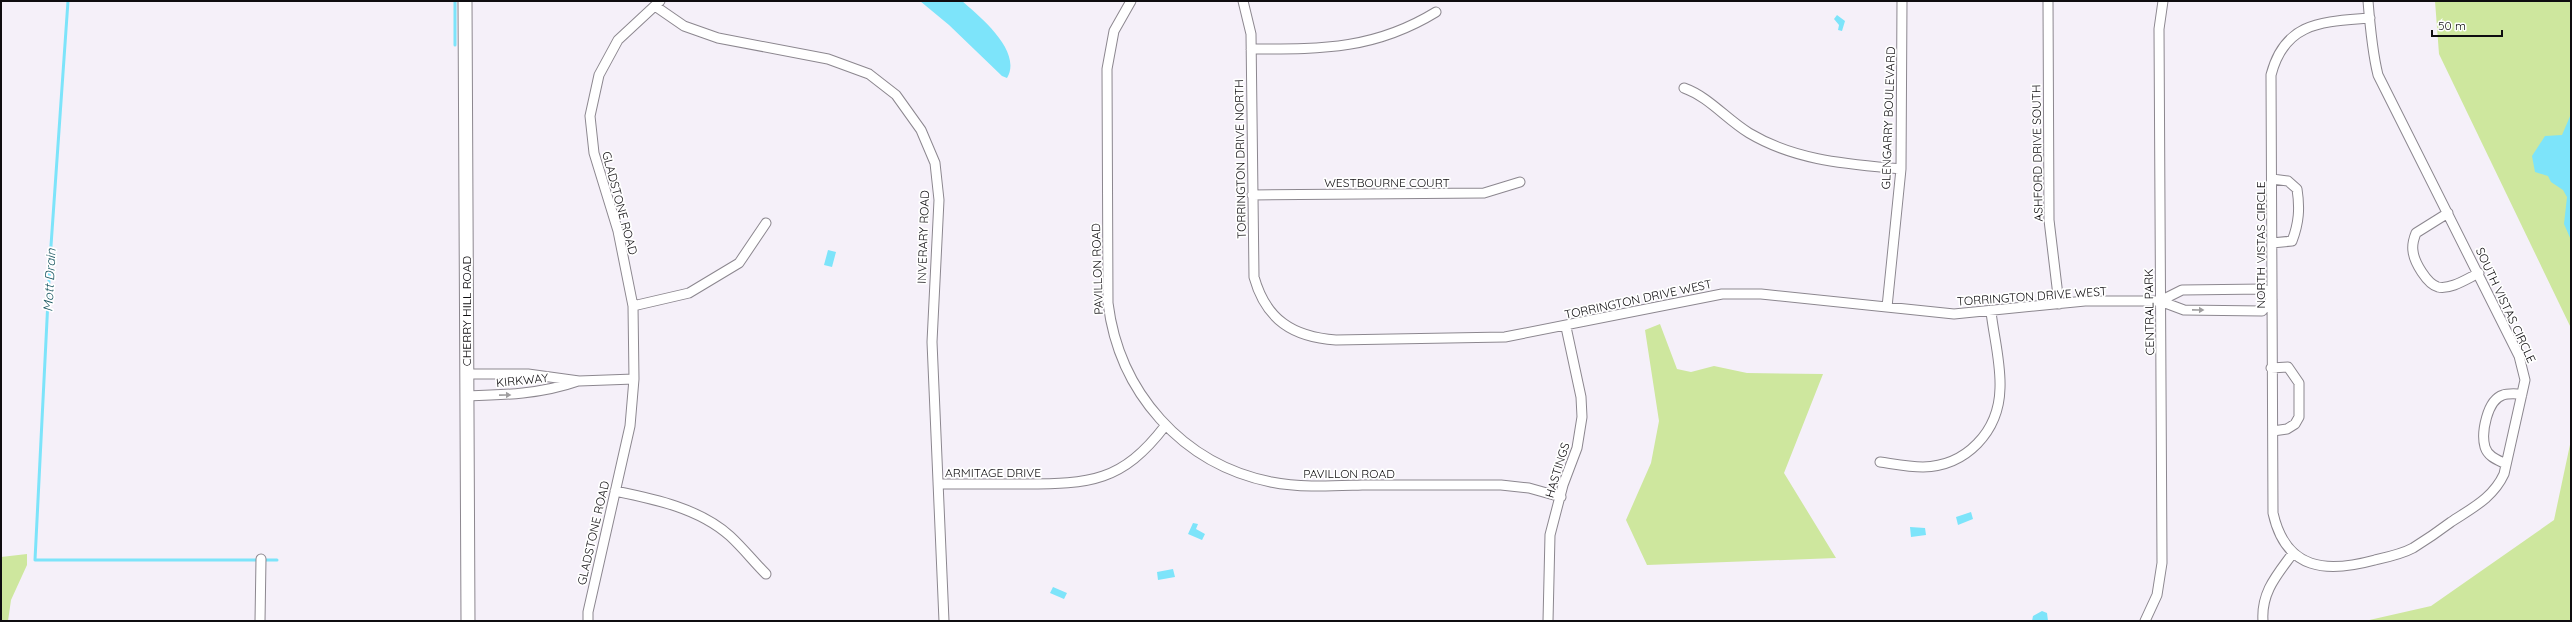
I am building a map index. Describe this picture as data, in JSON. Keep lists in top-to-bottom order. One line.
{"streets":{"main road":["CHERRY HILL ROAD"],"street":["GLENGARRY BOULEVARD","ASHFORD DRIVE SOUTH","TORRINGTON DRIVE NORTH","WESTBOURNE COURT","GLADSTONE ROAD","INVERARY ROAD","NORTH VISTAS CIRCLE","PAVILLON ROAD","TORRINGTON DRIVE WEST","SOUTH VISTAS CIRCLE","CENTRAL PARK","KIRKWAY","HASTINGS","ARMITAGE DRIVE"]},"crossings":[["GLENGARRY BOULEVARD","TORRINGTON DRIVE WEST"],["ASHFORD DRIVE SOUTH","TORRINGTON DRIVE WEST"],["TORRINGTON DRIVE NORTH","WESTBOURNE COURT"],["TORRINGTON DRIVE NORTH","TORRINGTON DRIVE WEST"],["GLADSTONE ROAD","INVERARY ROAD"],["GLADSTONE ROAD","KIRKWAY"],["INVERARY ROAD","ARMITAGE DRIVE"],["NORTH VISTAS CIRCLE","SOUTH VISTAS CIRCLE"],["PAVILLON ROAD","HASTINGS"],["PAVILLON ROAD","ARMITAGE DRIVE"],["TORRINGTON DRIVE WEST","CENTRAL PARK"],["TORRINGTON DRIVE WEST","HASTINGS"],["CHERRY HILL ROAD","KIRKWAY"]],"water":["Mott Drain"],"scale_bar":"50 m"}
